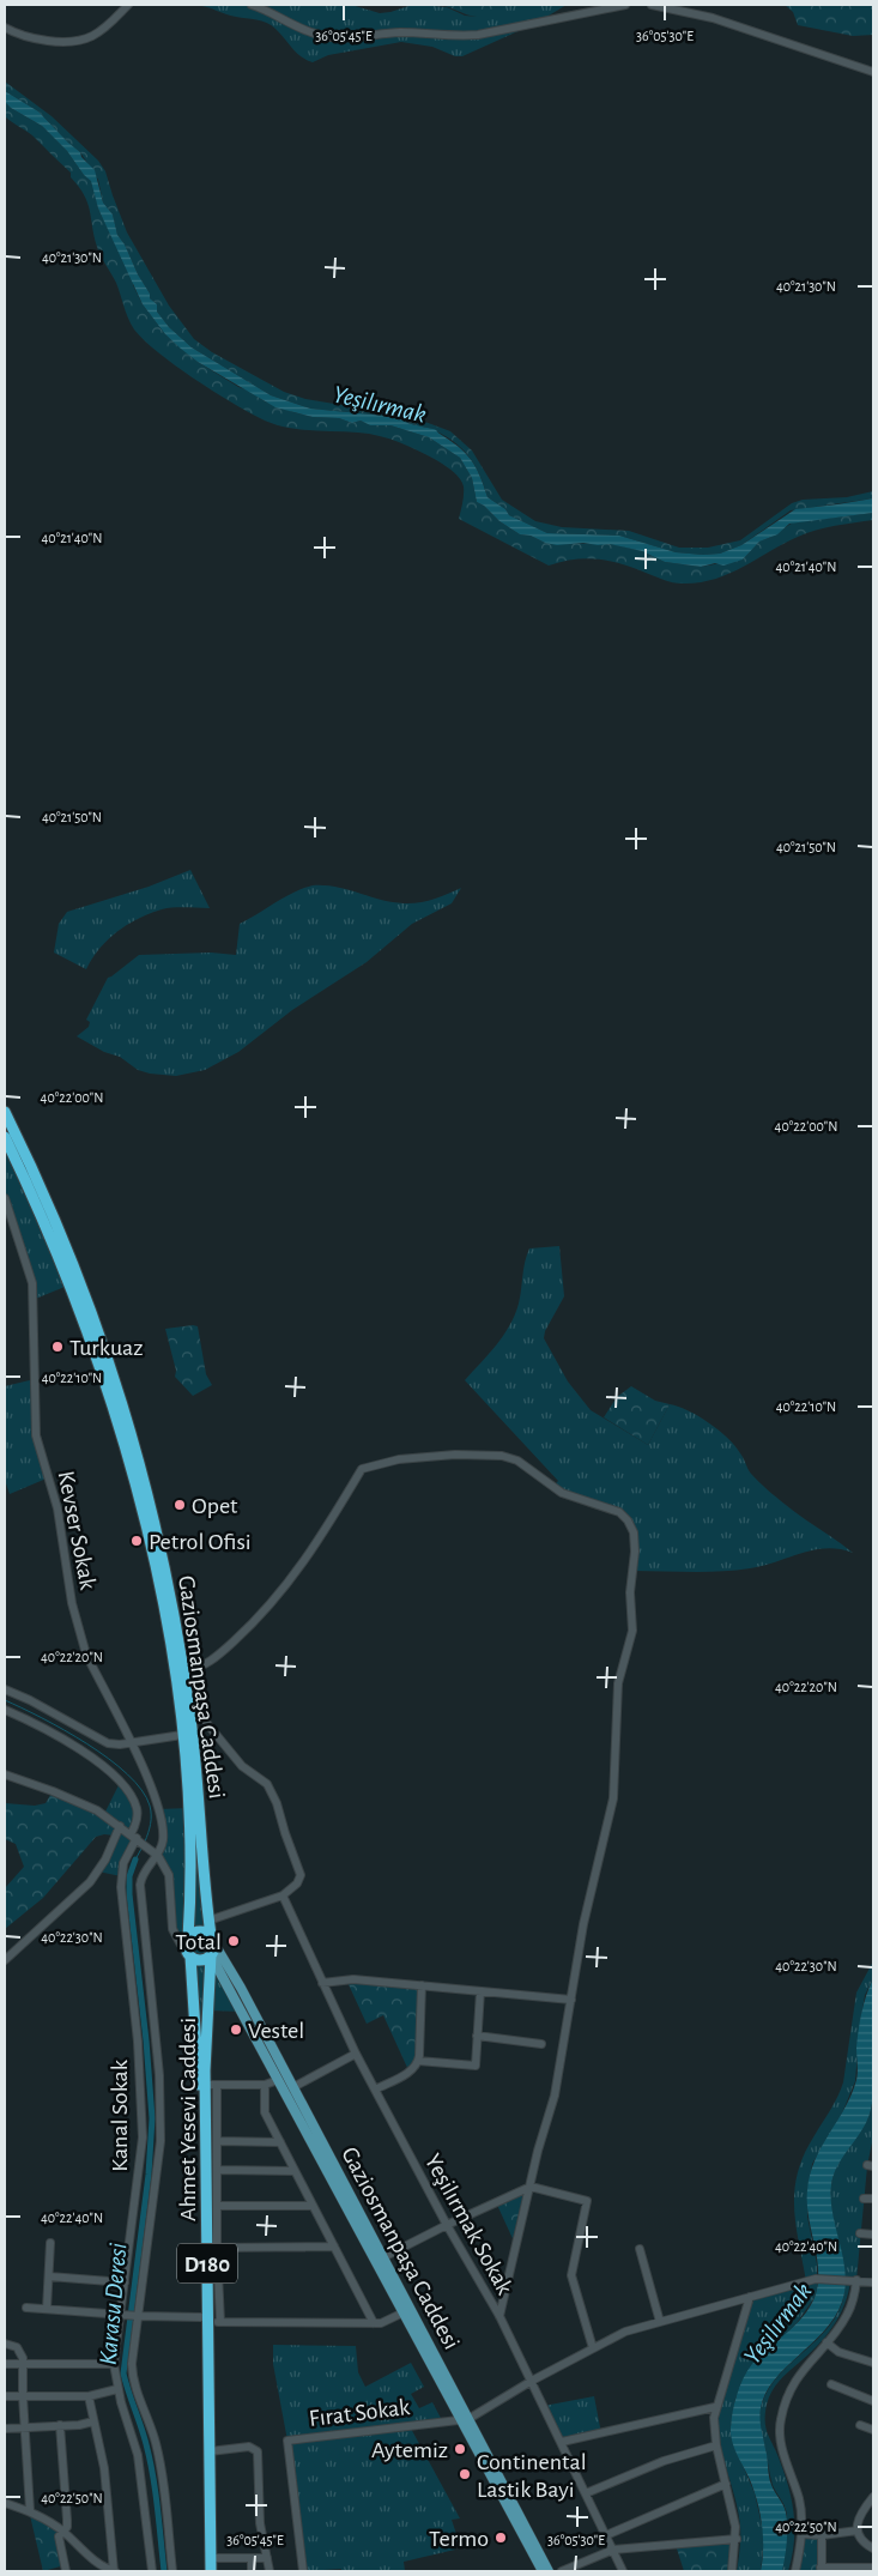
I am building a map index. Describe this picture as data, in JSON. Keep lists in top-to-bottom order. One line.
{"streets":{"highway":["Gaziosmanpaşa Caddesi","Ahmet Yesevi Caddesi","D180"],"street":["Kevser Sokak","Kanal Sokak","Yeşilırmak Sokak","Fırat Sokak"]},"crossings":[["Gaziosmanpaşa Caddesi","Ahmet Yesevi Caddesi"],["Gaziosmanpaşa Caddesi","Fırat Sokak"]],"water":["Yeşilırmak","Karasu Deresi"],"places":["Turkuaz","Opet","Petrol Ofisi","Total","Vestel","Aytemiz","Continental Lastik Bayi","Termo"],"coordinates":["36°05'45\"E","36°05'30\"E","40°21'30\"N","40°21'40\"N","40°21'50\"N","40°22'00\"N","40°22'10\"N","40°22'20\"N","40°22'30\"N","40°22'40\"N","40°22'50\"N"]}
